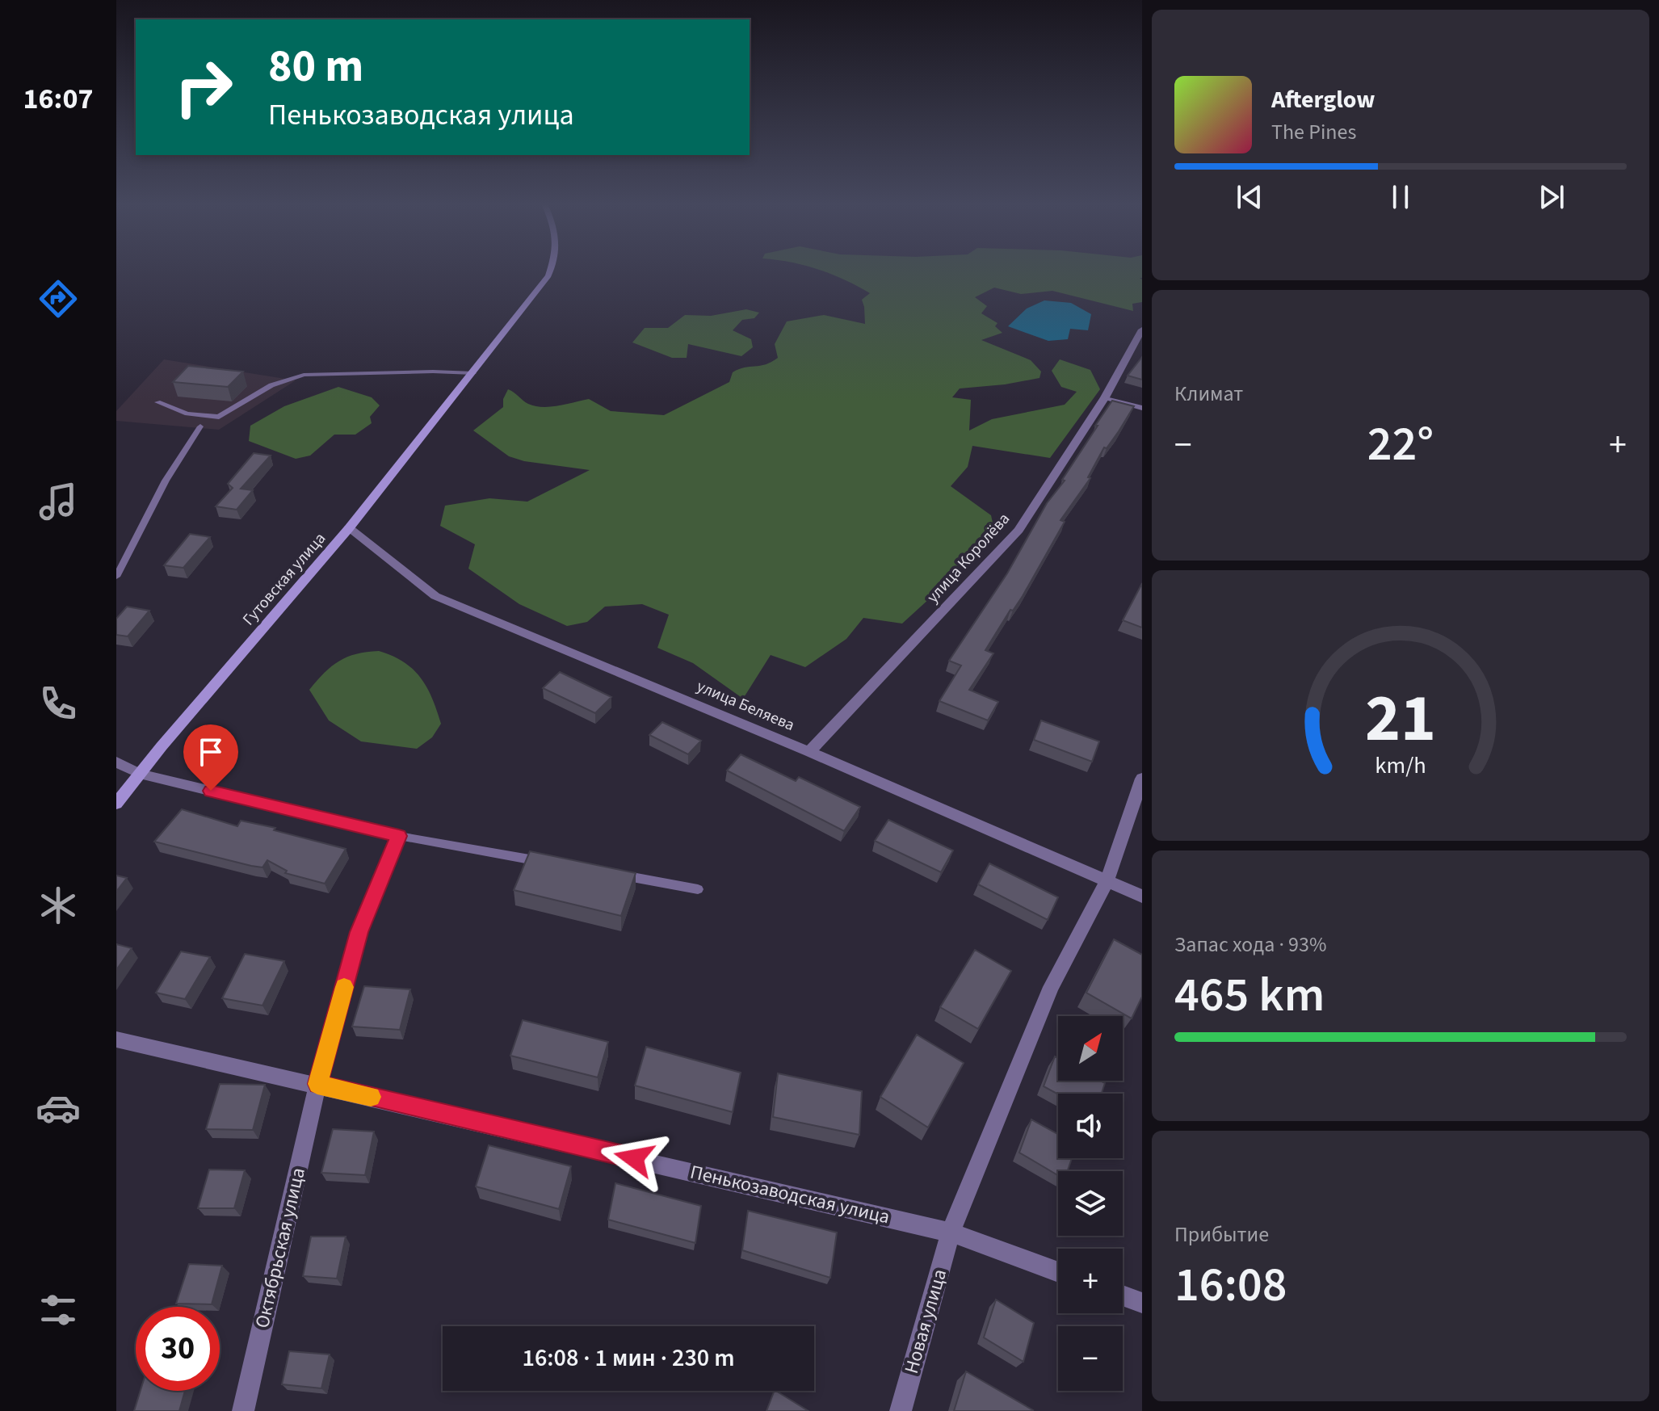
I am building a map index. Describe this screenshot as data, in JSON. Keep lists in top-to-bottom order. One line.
{"streets":{"street":["улица Королёва","Гутовская улица","улица Беляева","Пенькозаводская улица","Октябрьская улица","Новая улица"]},"crossings":[["улица Королёва","улица Беляева"],["Гутовская улица","улица Беляева"],["улица Беляева","Новая улица"],["Пенькозаводская улица","Октябрьская улица"],["Пенькозаводская улица","Новая улица"]],"north":"top right","page":{"tabs":"16:07","turn":["80 m","Пенькозаводская улица"],"song":["Afterglow","The Pines"],"tile":["Климат",["Запас хода · 93%","465 km"],["Прибытие","16:08"]],"heat":["−","22°","+"],"map_buttons":["+","−"],"limit":"30","trip":"16:08 · 1 мин · 230 m","gauge":["21","km/h"]}}
